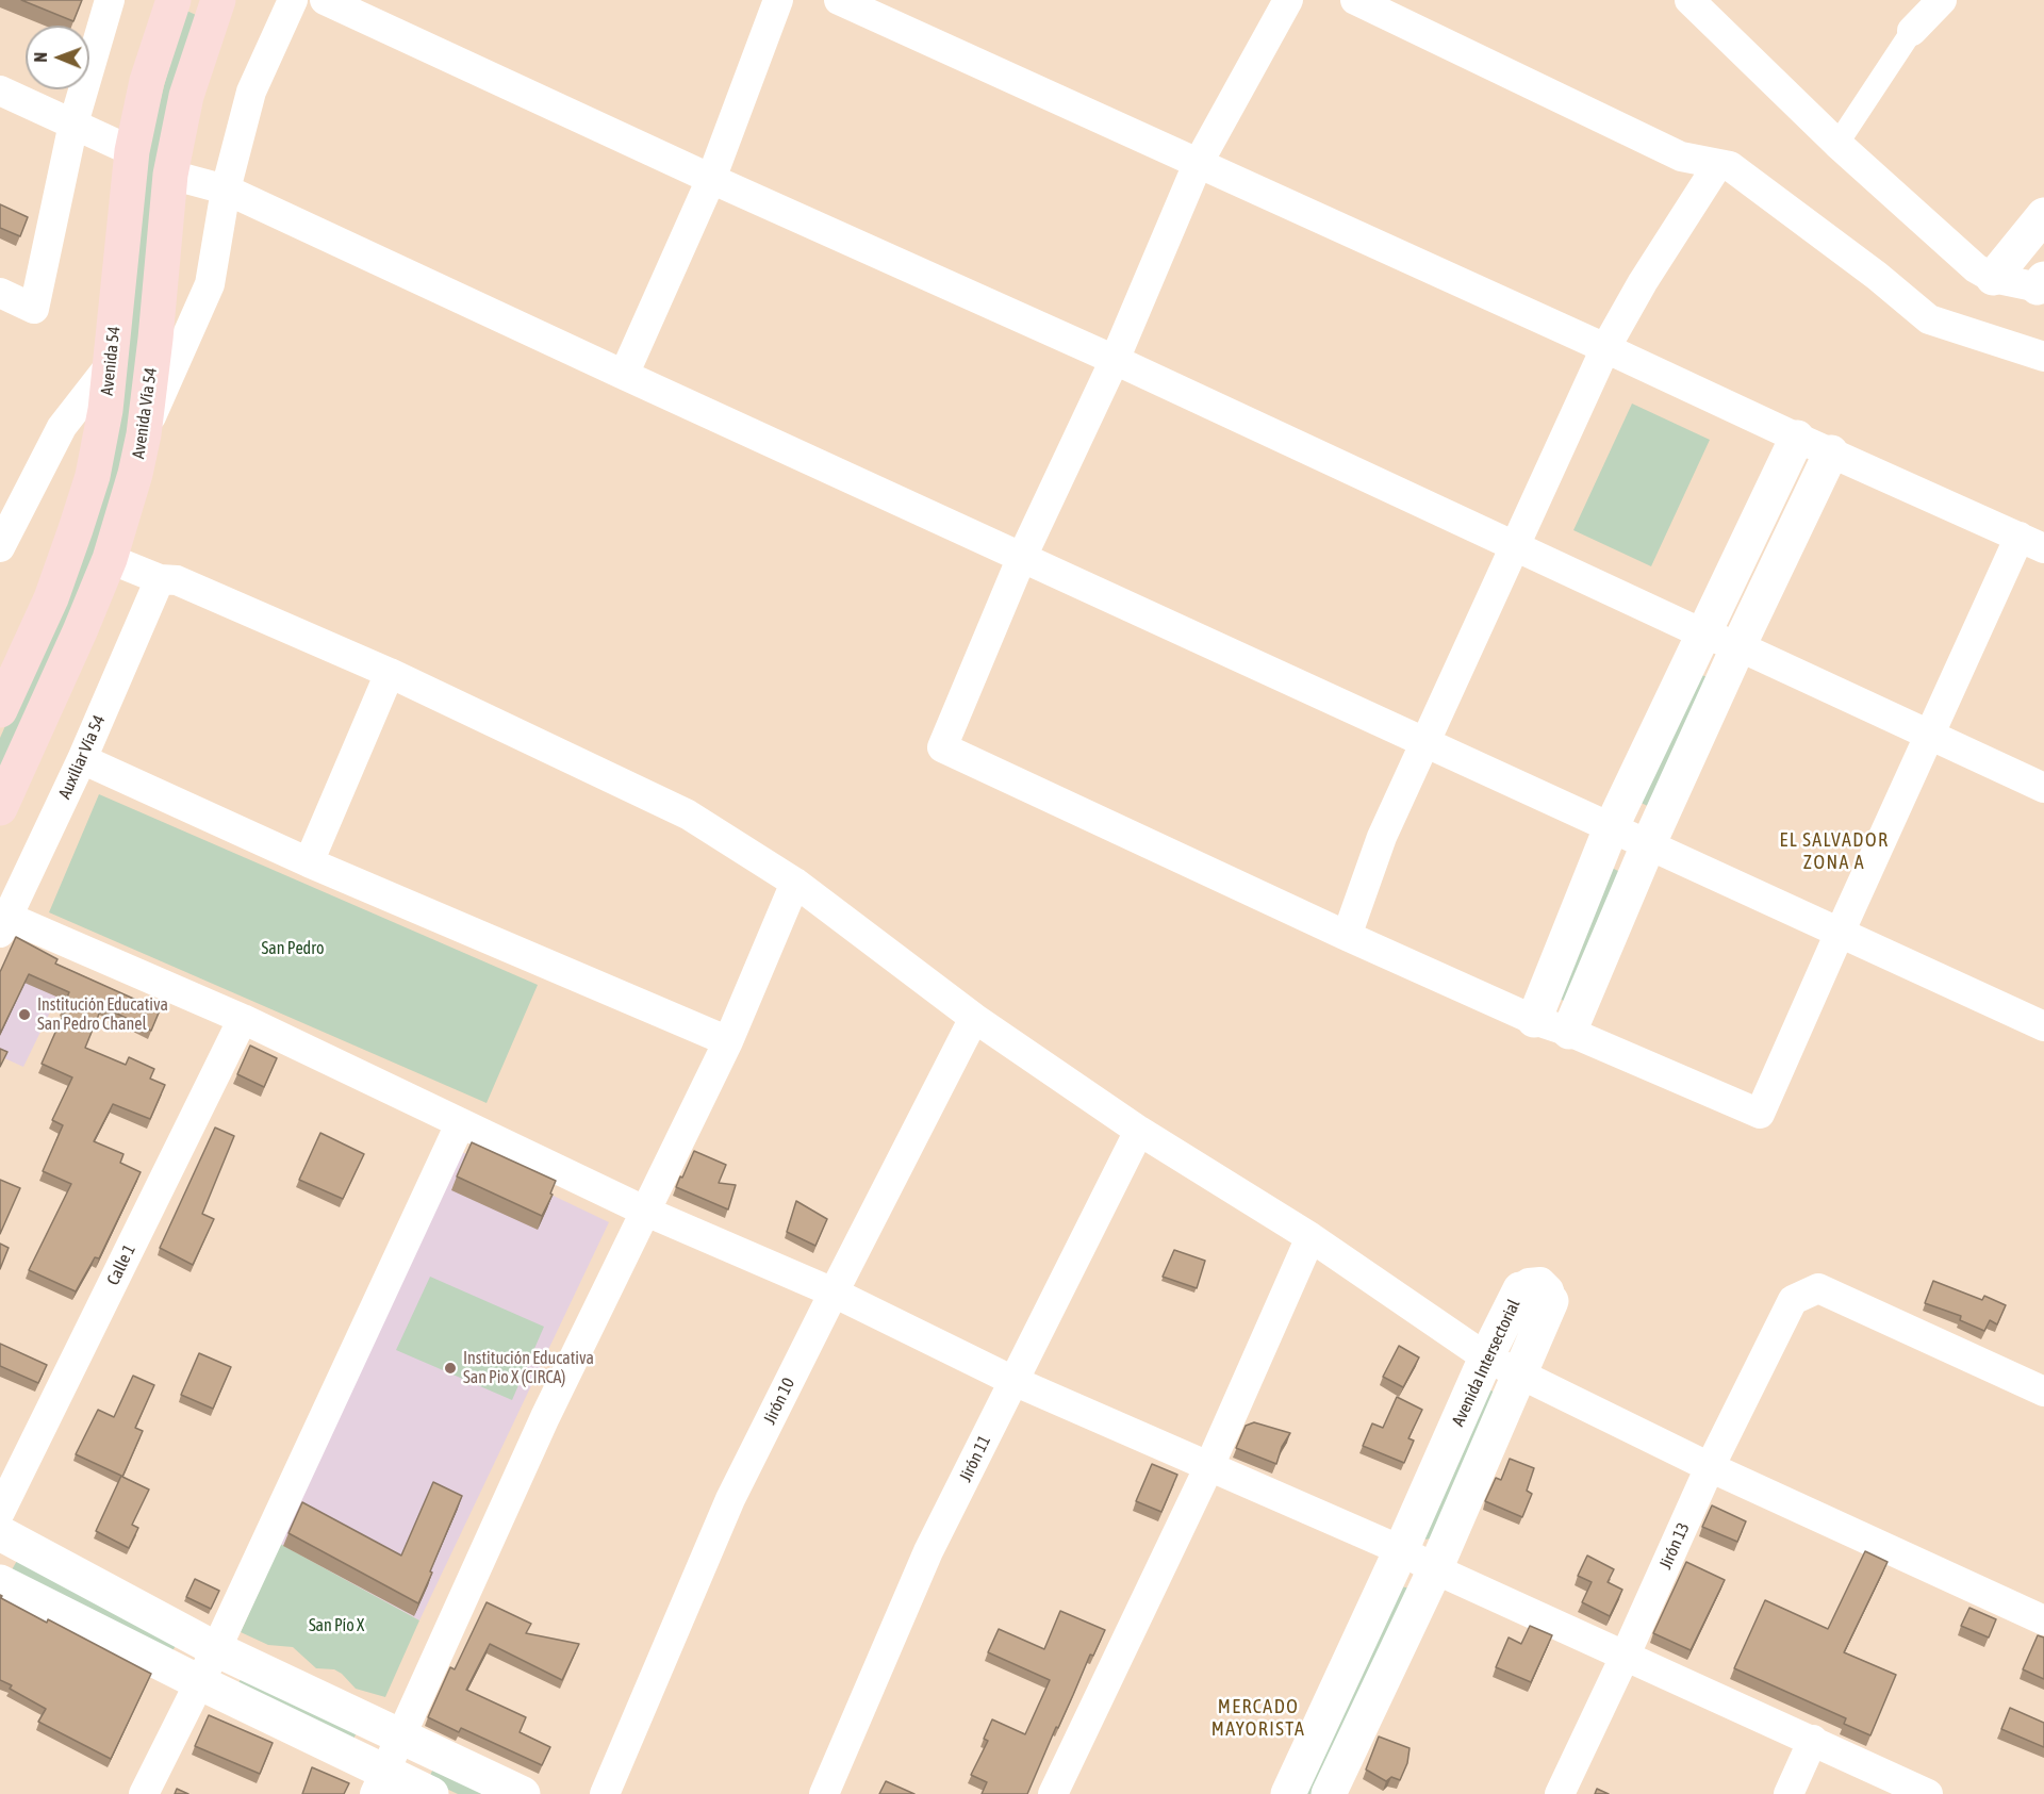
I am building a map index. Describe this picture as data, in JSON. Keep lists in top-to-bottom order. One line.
{"streets":{"main road":["Avenida 54","Avenida Vía 54"],"street":["Auxiliar Vía 54","Calle 1","Avenida Intersectorial","Jirón 10","Jirón 11","Jirón 13"]},"districts":["EL SALVADOR ZONA A","MERCADO MAYORISTA"],"parks":["San Pedro","San Pío X"],"places":["Institución Educativa San Pedro Chanel","Institución Educativa San Pio X (CIRCA)"],"north":"left"}
